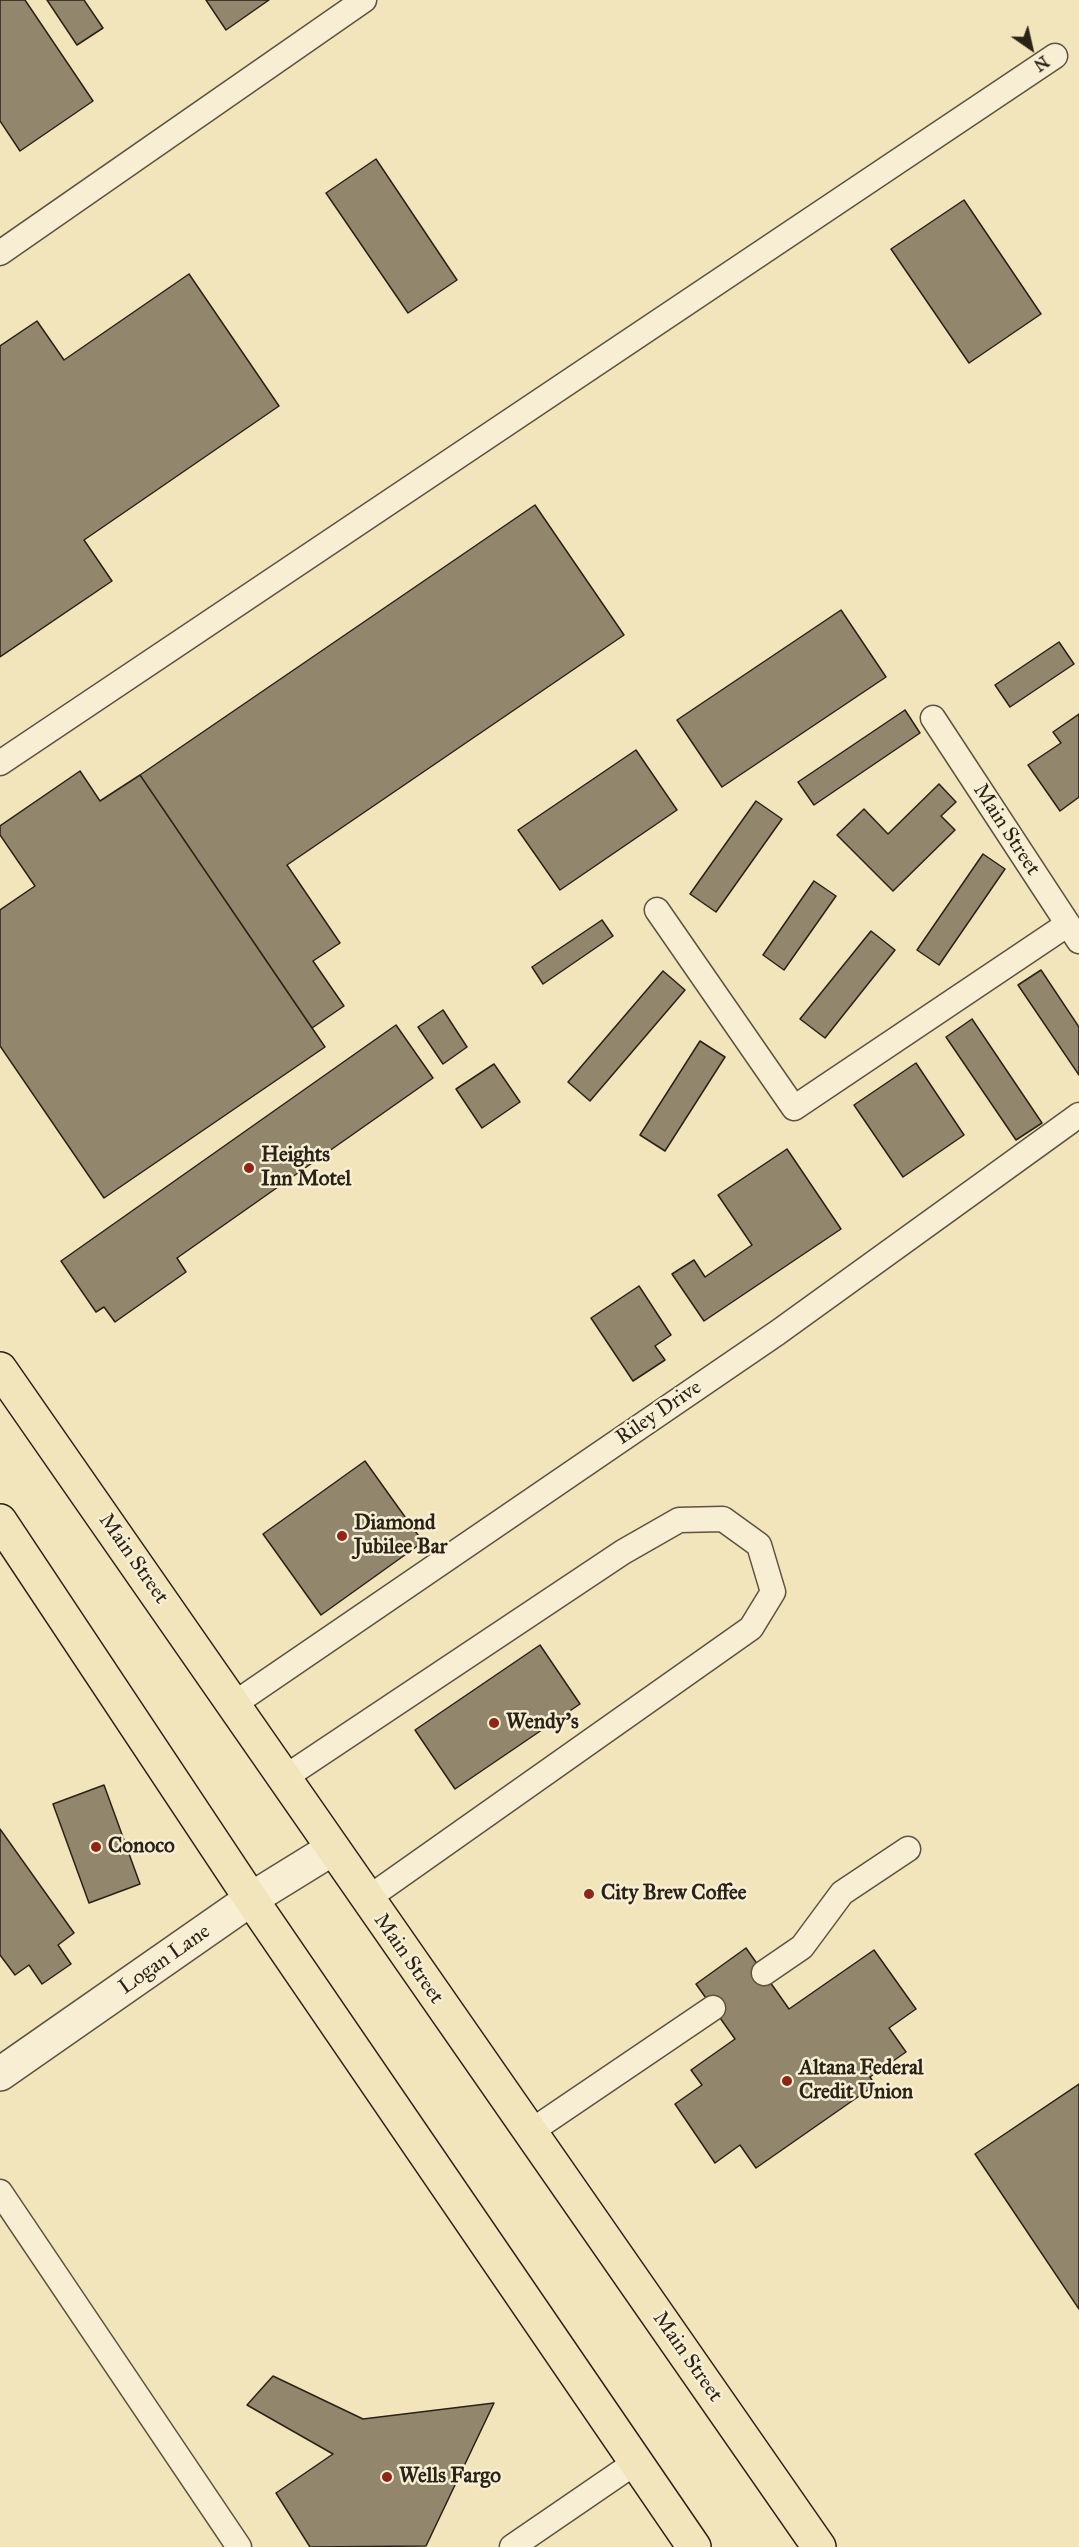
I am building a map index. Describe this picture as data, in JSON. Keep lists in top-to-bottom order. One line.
{"streets":{"main road":["Main Street"],"street":["Logan Lane"],"lane":["Riley Drive"]},"crossings":[["Main Street","Riley Drive"],["Main Street","Logan Lane"]],"places":["Heights Inn Motel","Diamond Jubilee Bar","Wendy's","Conoco","City Brew Coffee","Altana Federal Credit Union","Wells Fargo"],"north":"bottom right"}
